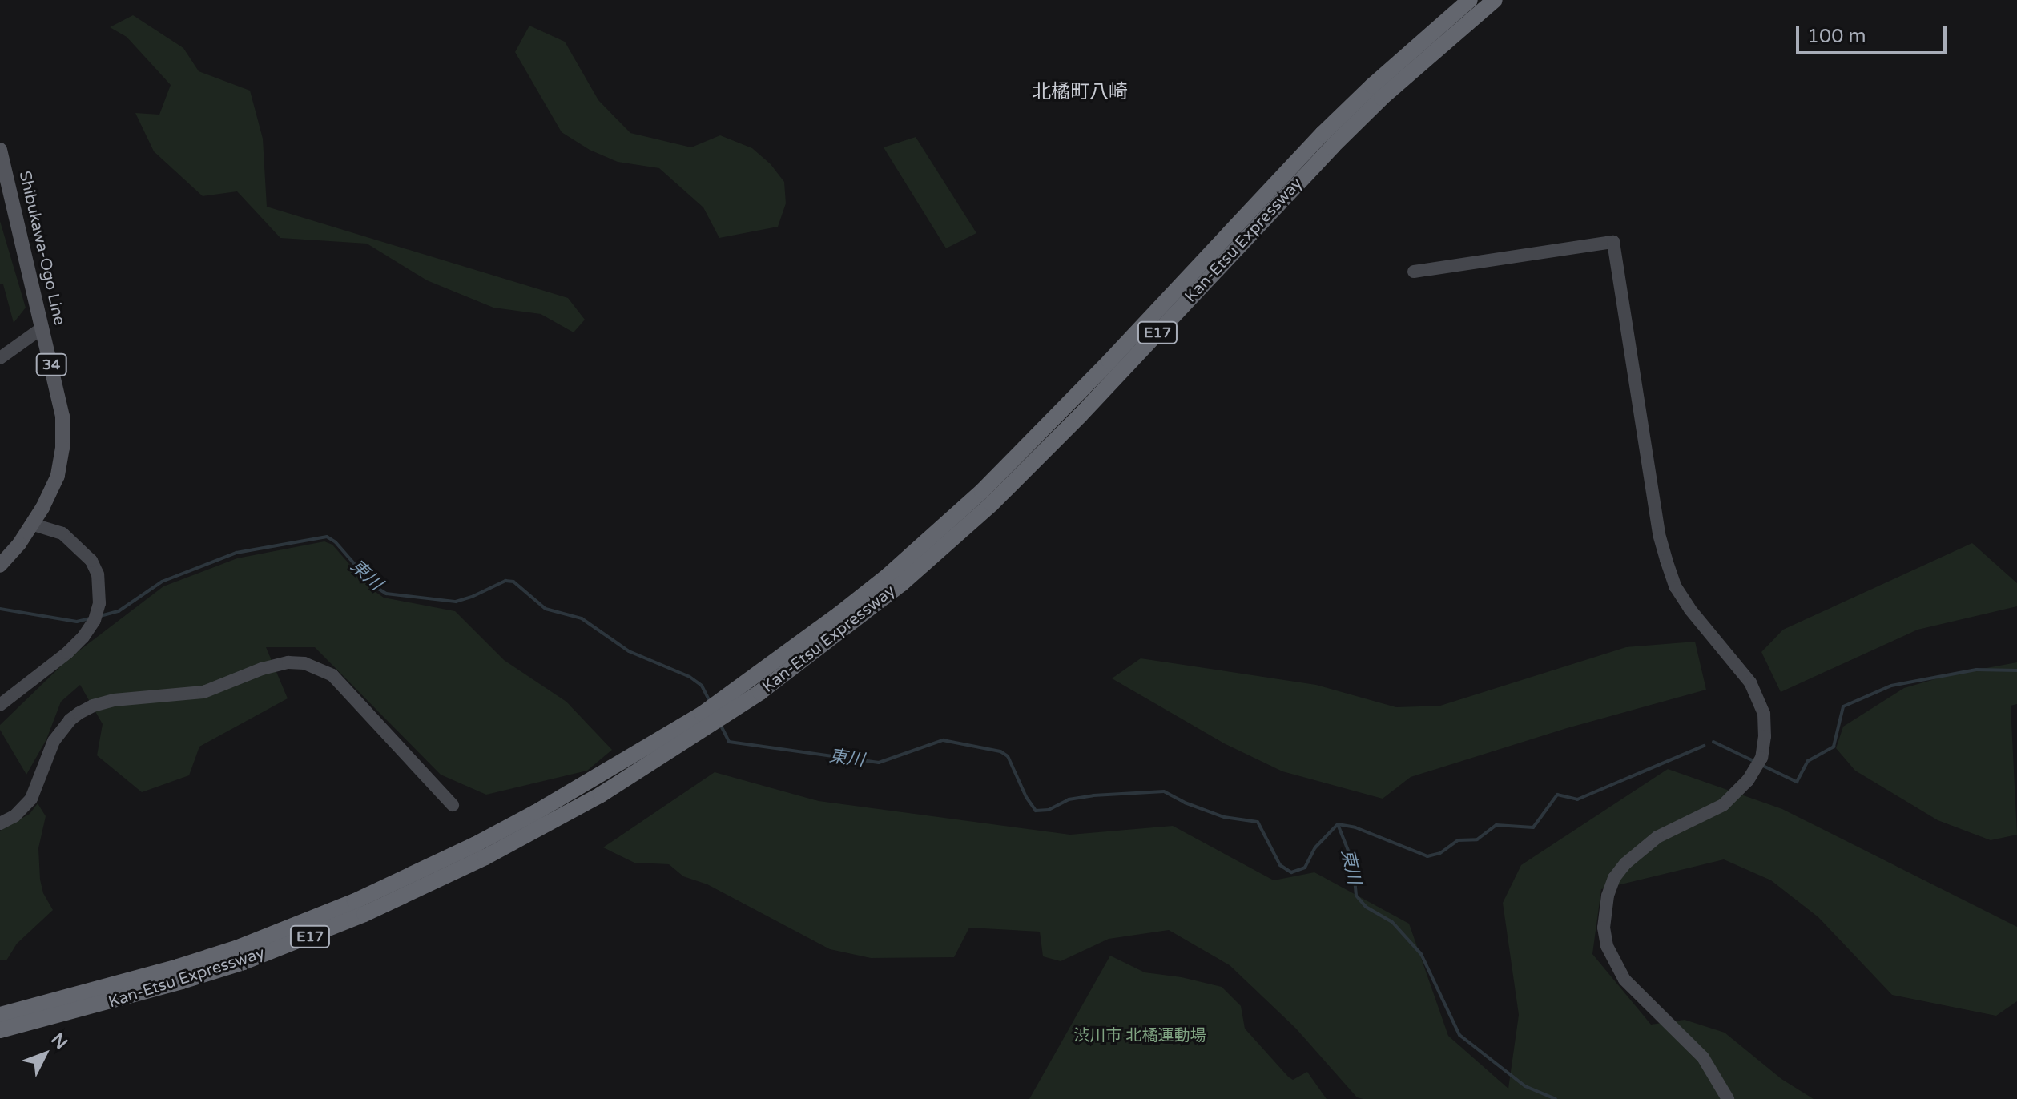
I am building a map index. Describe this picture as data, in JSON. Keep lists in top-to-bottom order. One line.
{"streets":{"highway":["Kan-Etsu Expressway","E17"],"main road":["Shibukawa-Ogo Line","34"]},"districts":["北橘町八崎"],"water":["東川"],"parks":["渋川市 北橘運動場"],"scale_bar":"100 m","north":"top right"}
